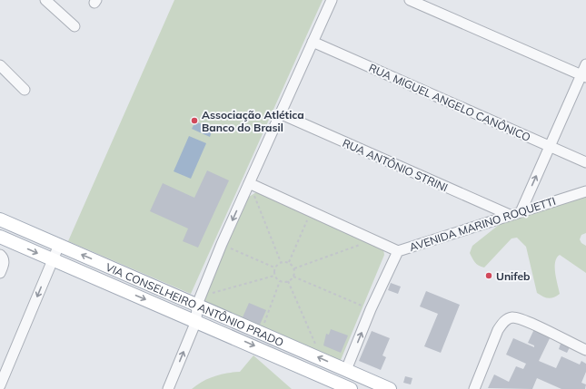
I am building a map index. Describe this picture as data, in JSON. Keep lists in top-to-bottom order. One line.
{"streets":{"main road":["VIA CONSELHEIRO ANTÔNIO PRADO"],"street":["RUA MIGUEL ANGELO CANÔNICO","RUA ANTÔNIO STRINI","AVENIDA MARINO ROQUETTI"]},"crossings":[["RUA ANTÔNIO STRINI","AVENIDA MARINO ROQUETTI"],["AVENIDA MARINO ROQUETTI","VIA CONSELHEIRO ANTÔNIO PRADO"]],"places":["Associação Atlética Banco do Brasil","Unifeb"]}
